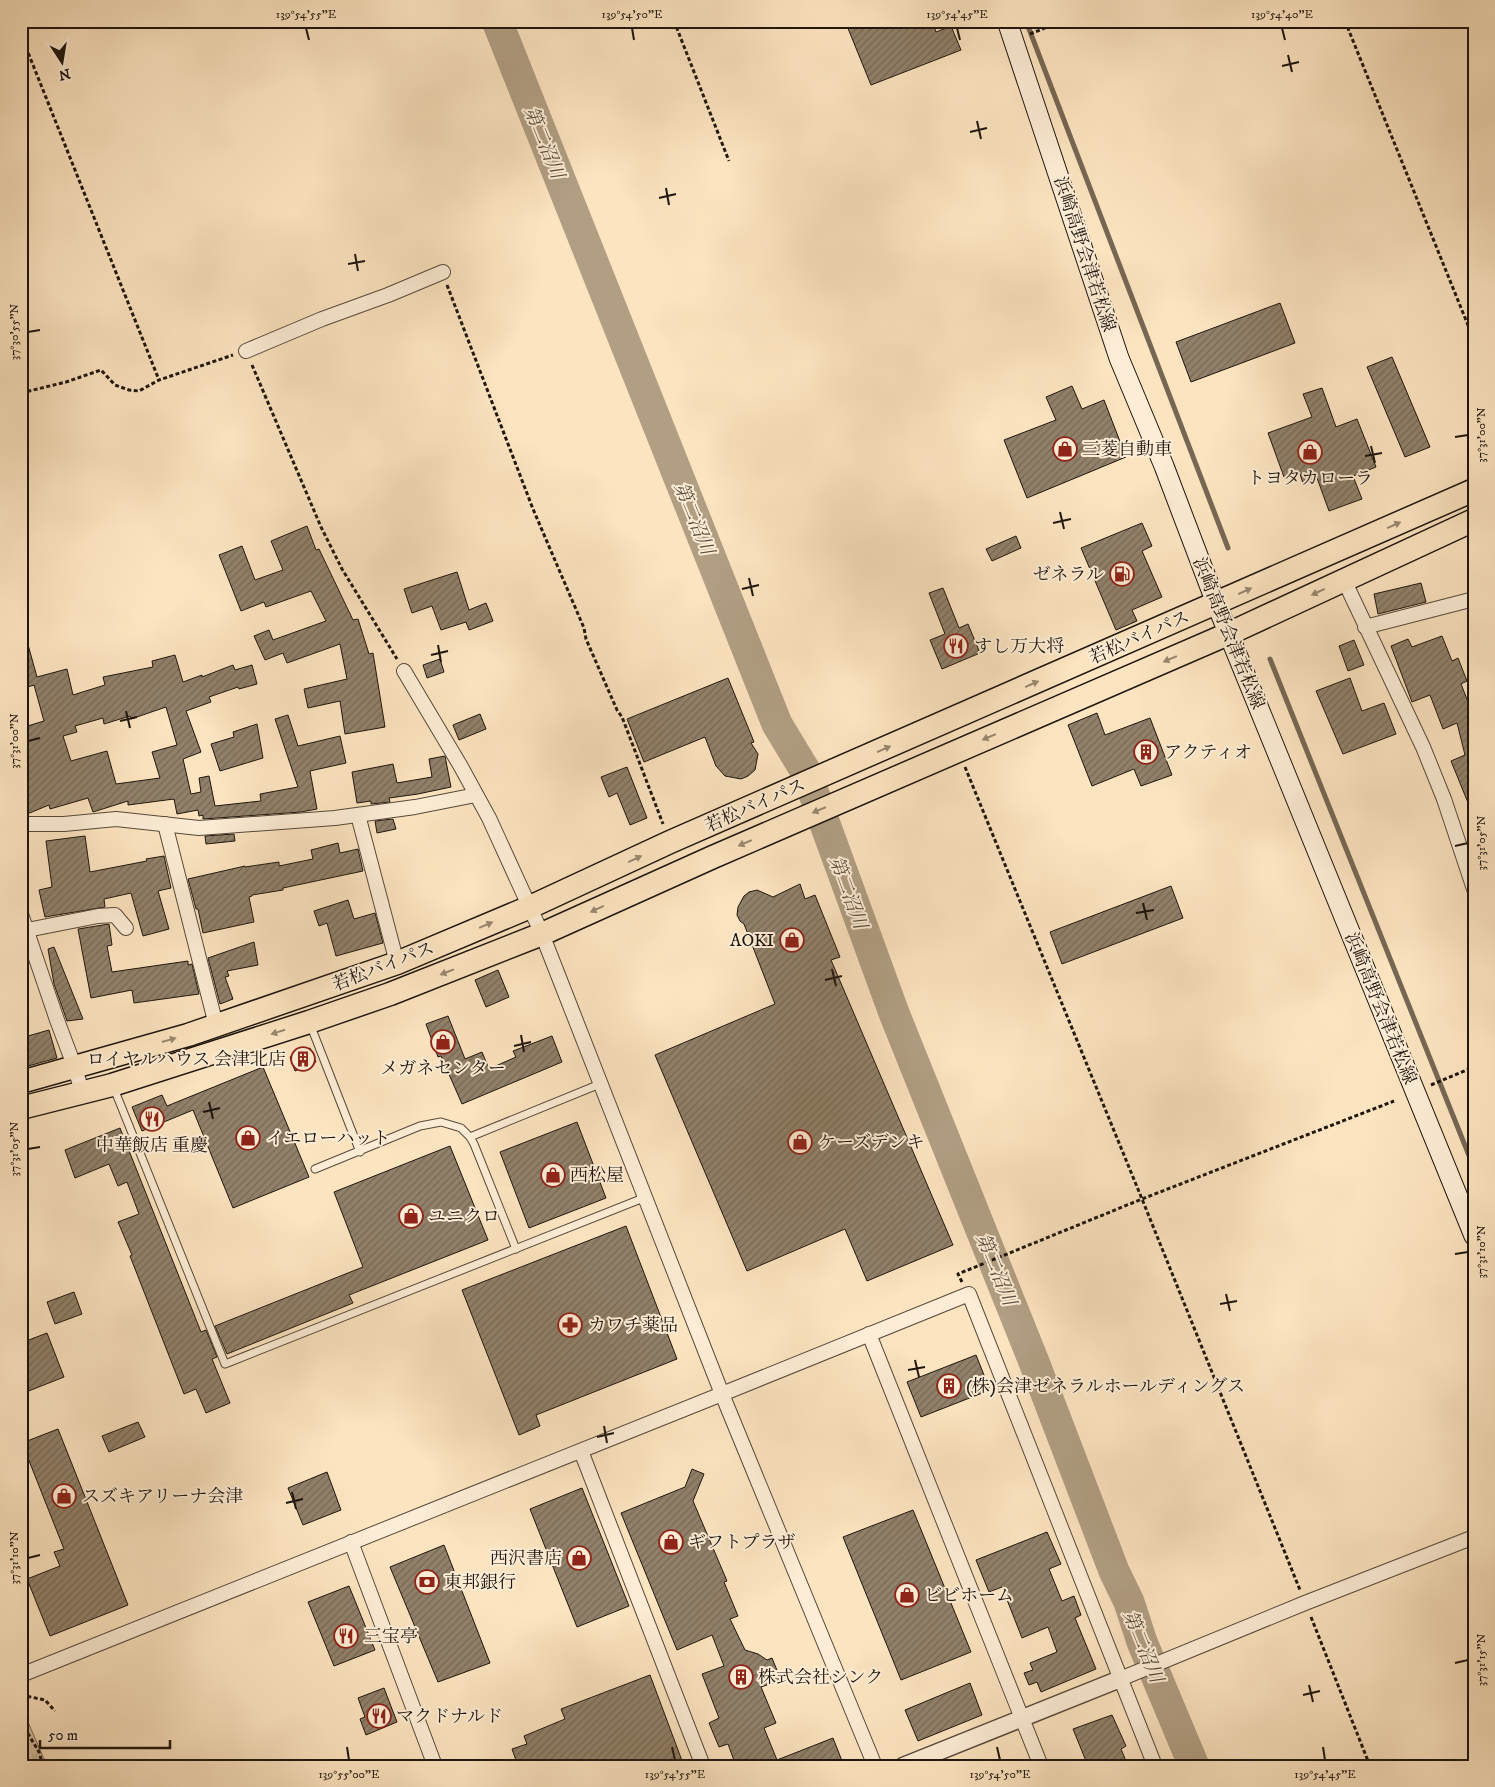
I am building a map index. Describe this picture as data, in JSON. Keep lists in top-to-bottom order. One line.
{"streets":{"highway":["若松バイパス"],"main road":["浜崎高野会津若松線"]},"crossings":[["浜崎高野会津若松線","若松バイパス"]],"water":["第二沼川"],"places":{"shop":["三菱自動車","トヨタカローラ","AOKI","メガネセンター","イエローハット","ケーズデンキ","西松屋","ユニクロ","スズキアリーナ会津","ギフトプラザ","西沢書店","ビビホーム"],"fuel station":["ゼネラル"],"restaurant":["すし万大将","中華飯店 重慶","三宝亭","マクドナルド"],"building":["アクティオ","ロイヤルハウス 会津北店","(株)会津ゼネラルホールディングス","株式会社シンク"],"pharmacy":["カワチ薬品"],"bank":["東邦銀行"]},"scale_bar":"50 m","north":"bottom","coordinates":["139°54'55\"E","139°54'50\"E","139°54'45\"E","139°54'40\"E","37°30'55\"N","37°31'00\"N","37°31'05\"N","37°31'10\"N","37°31'15\"N","139°55'00\"E"]}
